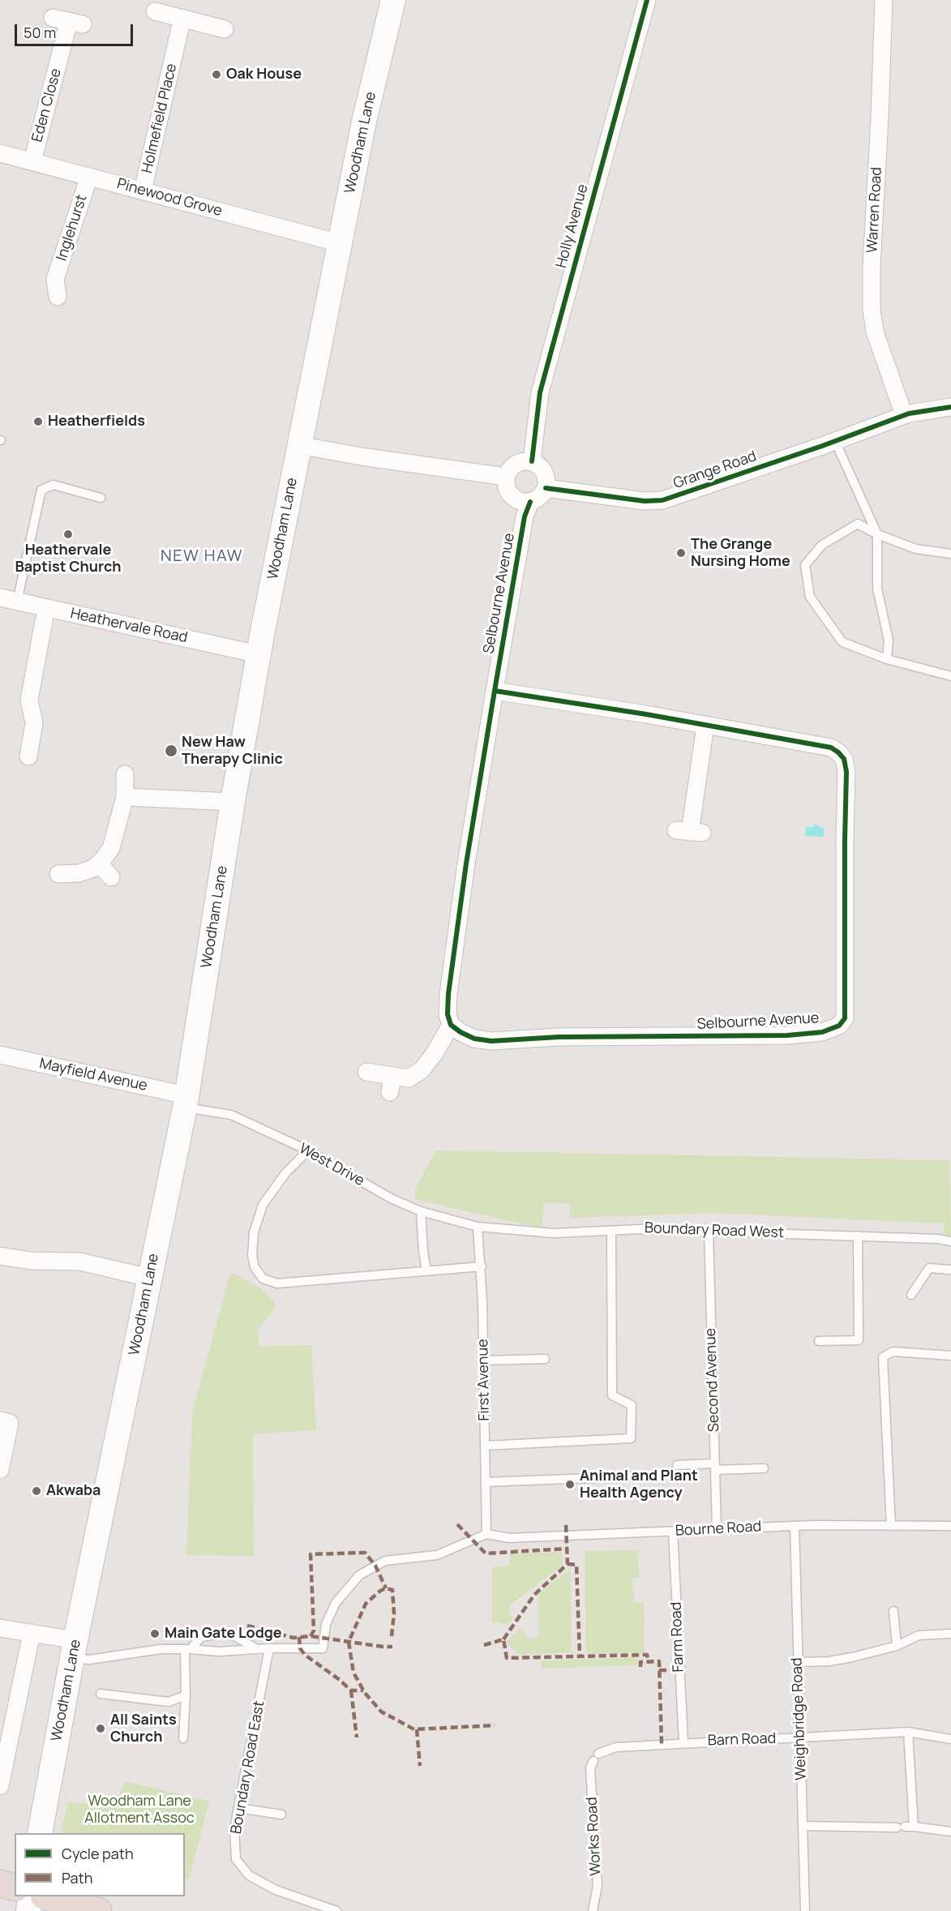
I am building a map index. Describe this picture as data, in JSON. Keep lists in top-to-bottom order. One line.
{"streets":{"main road":["Woodham Lane"],"street":["Eden Close","Holmefield Place","Pinewood Grove","Warren Road","Holly Avenue","Inglehurst","Grange Road","Selbourne Avenue","Heathervale Road","Mayfield Avenue"],"lane":["West Drive","Boundary Road West","First Avenue","Second Avenue","Bourne Road","Farm Road","Weighbridge Road","Barn Road","Boundary Road East","Works Road"]},"crossings":[["Eden Close","Pinewood Grove"],["Holmefield Place","Pinewood Grove"],["Woodham Lane","Pinewood Grove"],["Woodham Lane","Heathervale Road"],["Woodham Lane","Mayfield Avenue"],["Woodham Lane","West Drive"],["Pinewood Grove","Inglehurst"],["Warren Road","Grange Road"],["Holly Avenue","Grange Road"],["Holly Avenue","Selbourne Avenue"],["Grange Road","Selbourne Avenue"],["Mayfield Avenue","West Drive"],["West Drive","Boundary Road West"],["West Drive","First Avenue"],["Boundary Road West","First Avenue"],["Boundary Road West","Second Avenue"],["First Avenue","Bourne Road"],["Second Avenue","Bourne Road"],["Bourne Road","Farm Road"],["Bourne Road","Weighbridge Road"],["Farm Road","Barn Road"],["Farm Road","Works Road"],["Weighbridge Road","Barn Road"],["Barn Road","Works Road"]],"districts":["NEW HAW"],"parks":["Woodham Lane Allotment Assoc"],"places":["Oak House","Heatherfields","Heathervale Baptist Church","The Grange Nursing Home","New Haw Therapy Clinic","Animal and Plant Health Agency","Akwaba","Main Gate Lodge","All Saints Church"],"legend":["Cycle path","Path"],"scale_bar":"50 m"}
